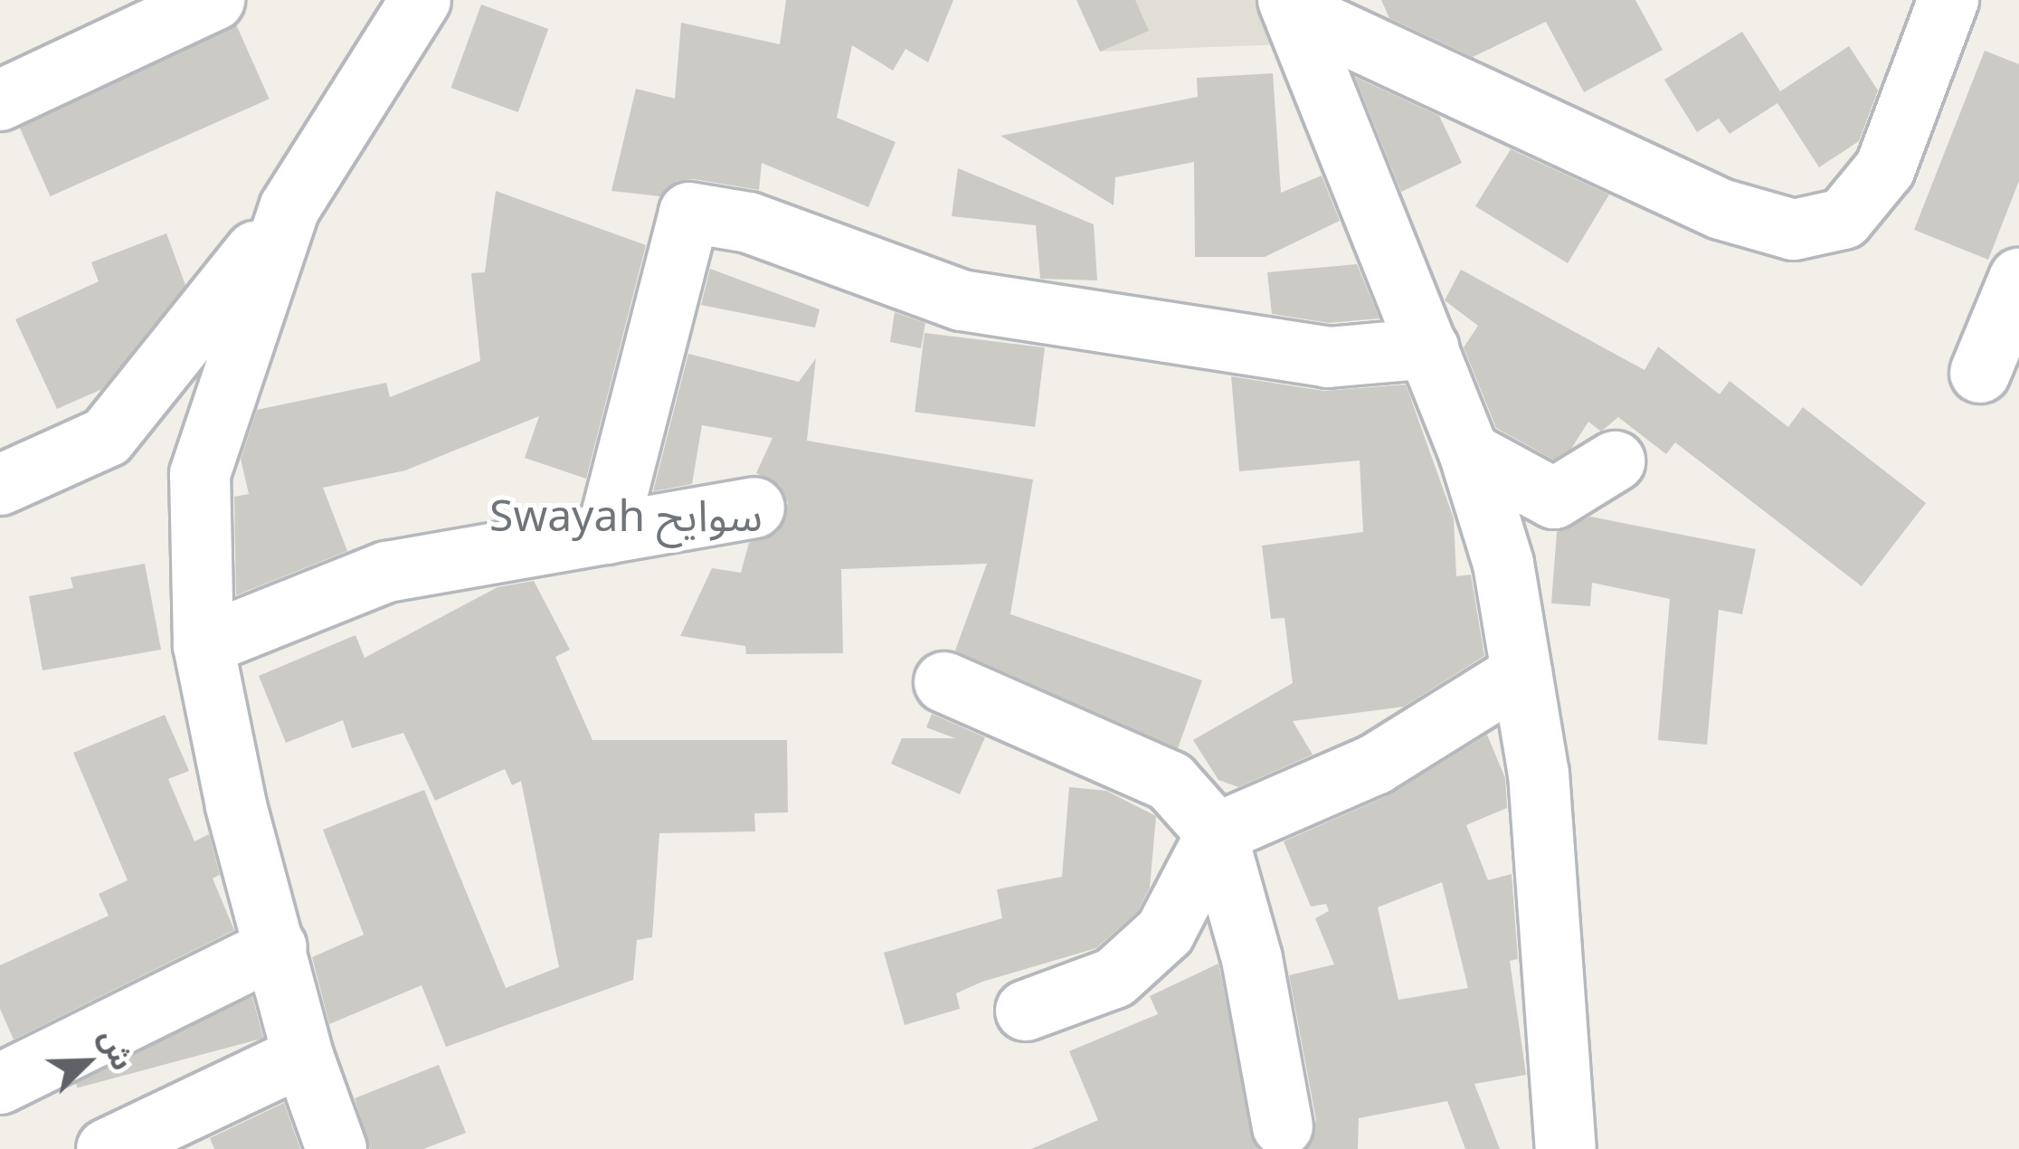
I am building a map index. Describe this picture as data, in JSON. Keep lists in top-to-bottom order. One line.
{"districts":["Swayah سوايح"],"north":"top right"}
